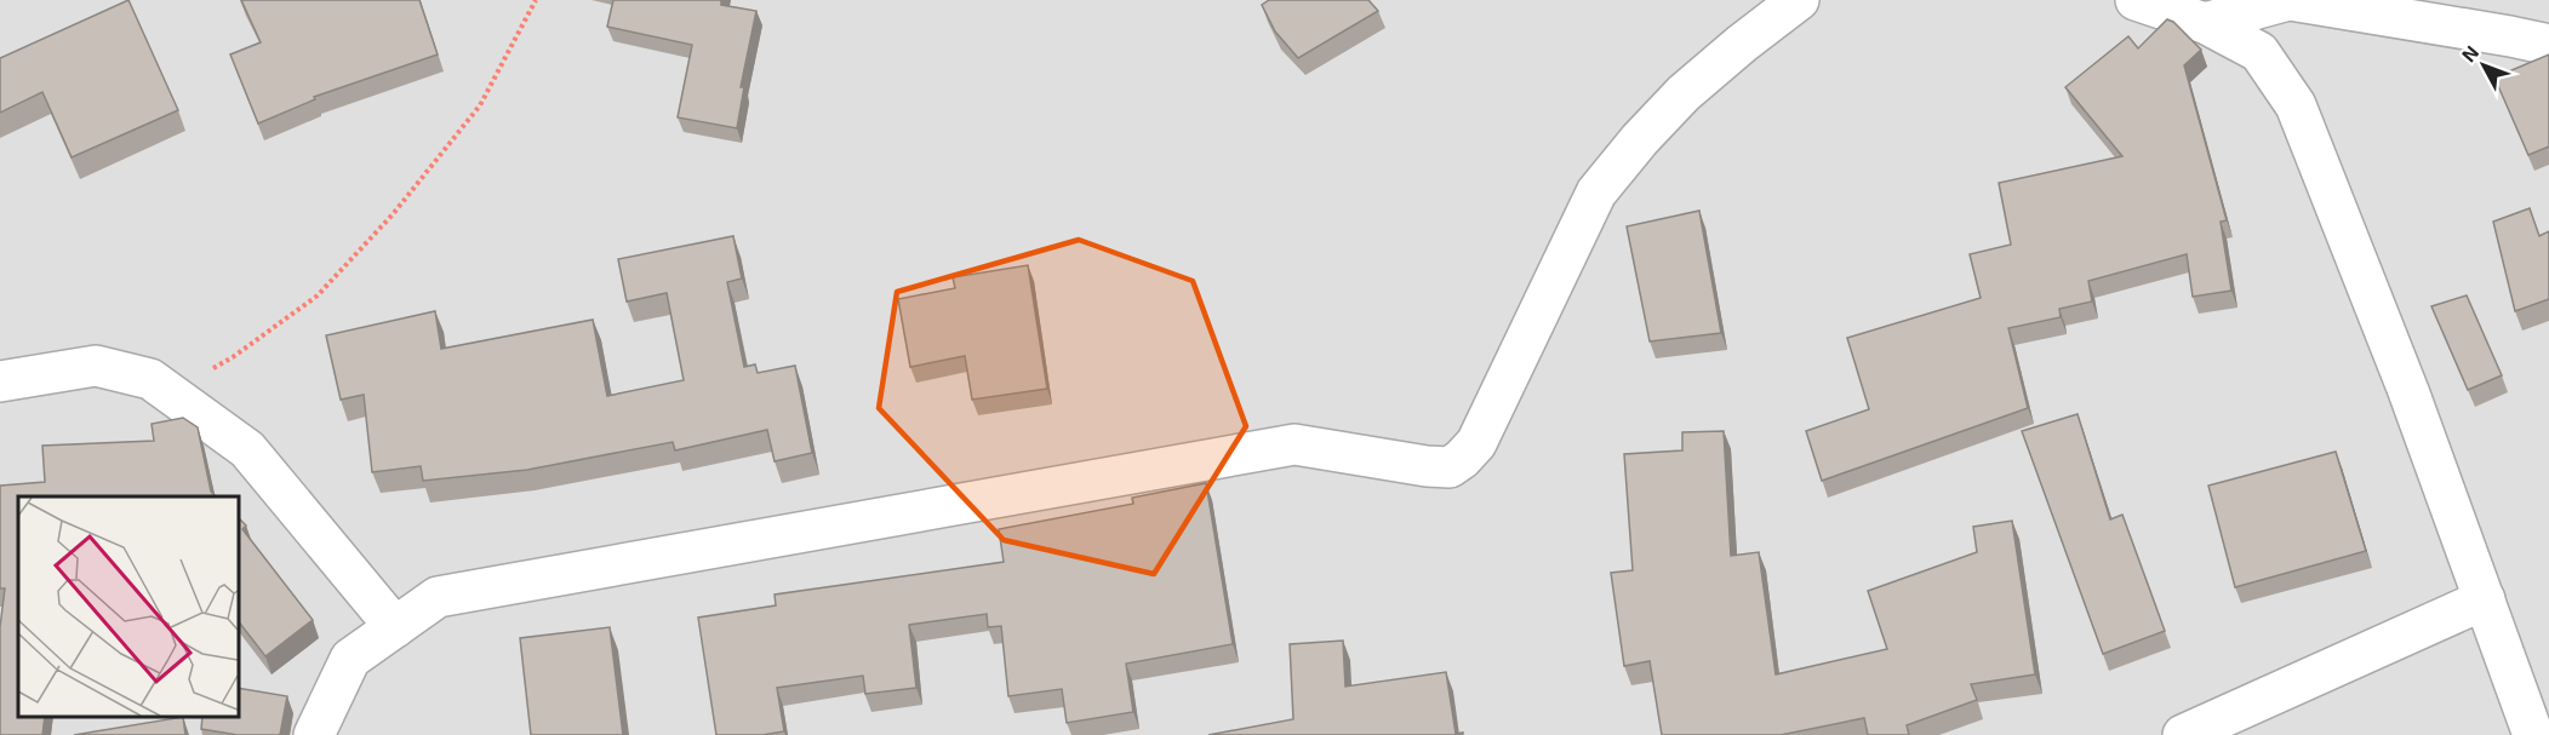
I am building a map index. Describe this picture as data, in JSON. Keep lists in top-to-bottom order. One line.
{"north":"top left"}
